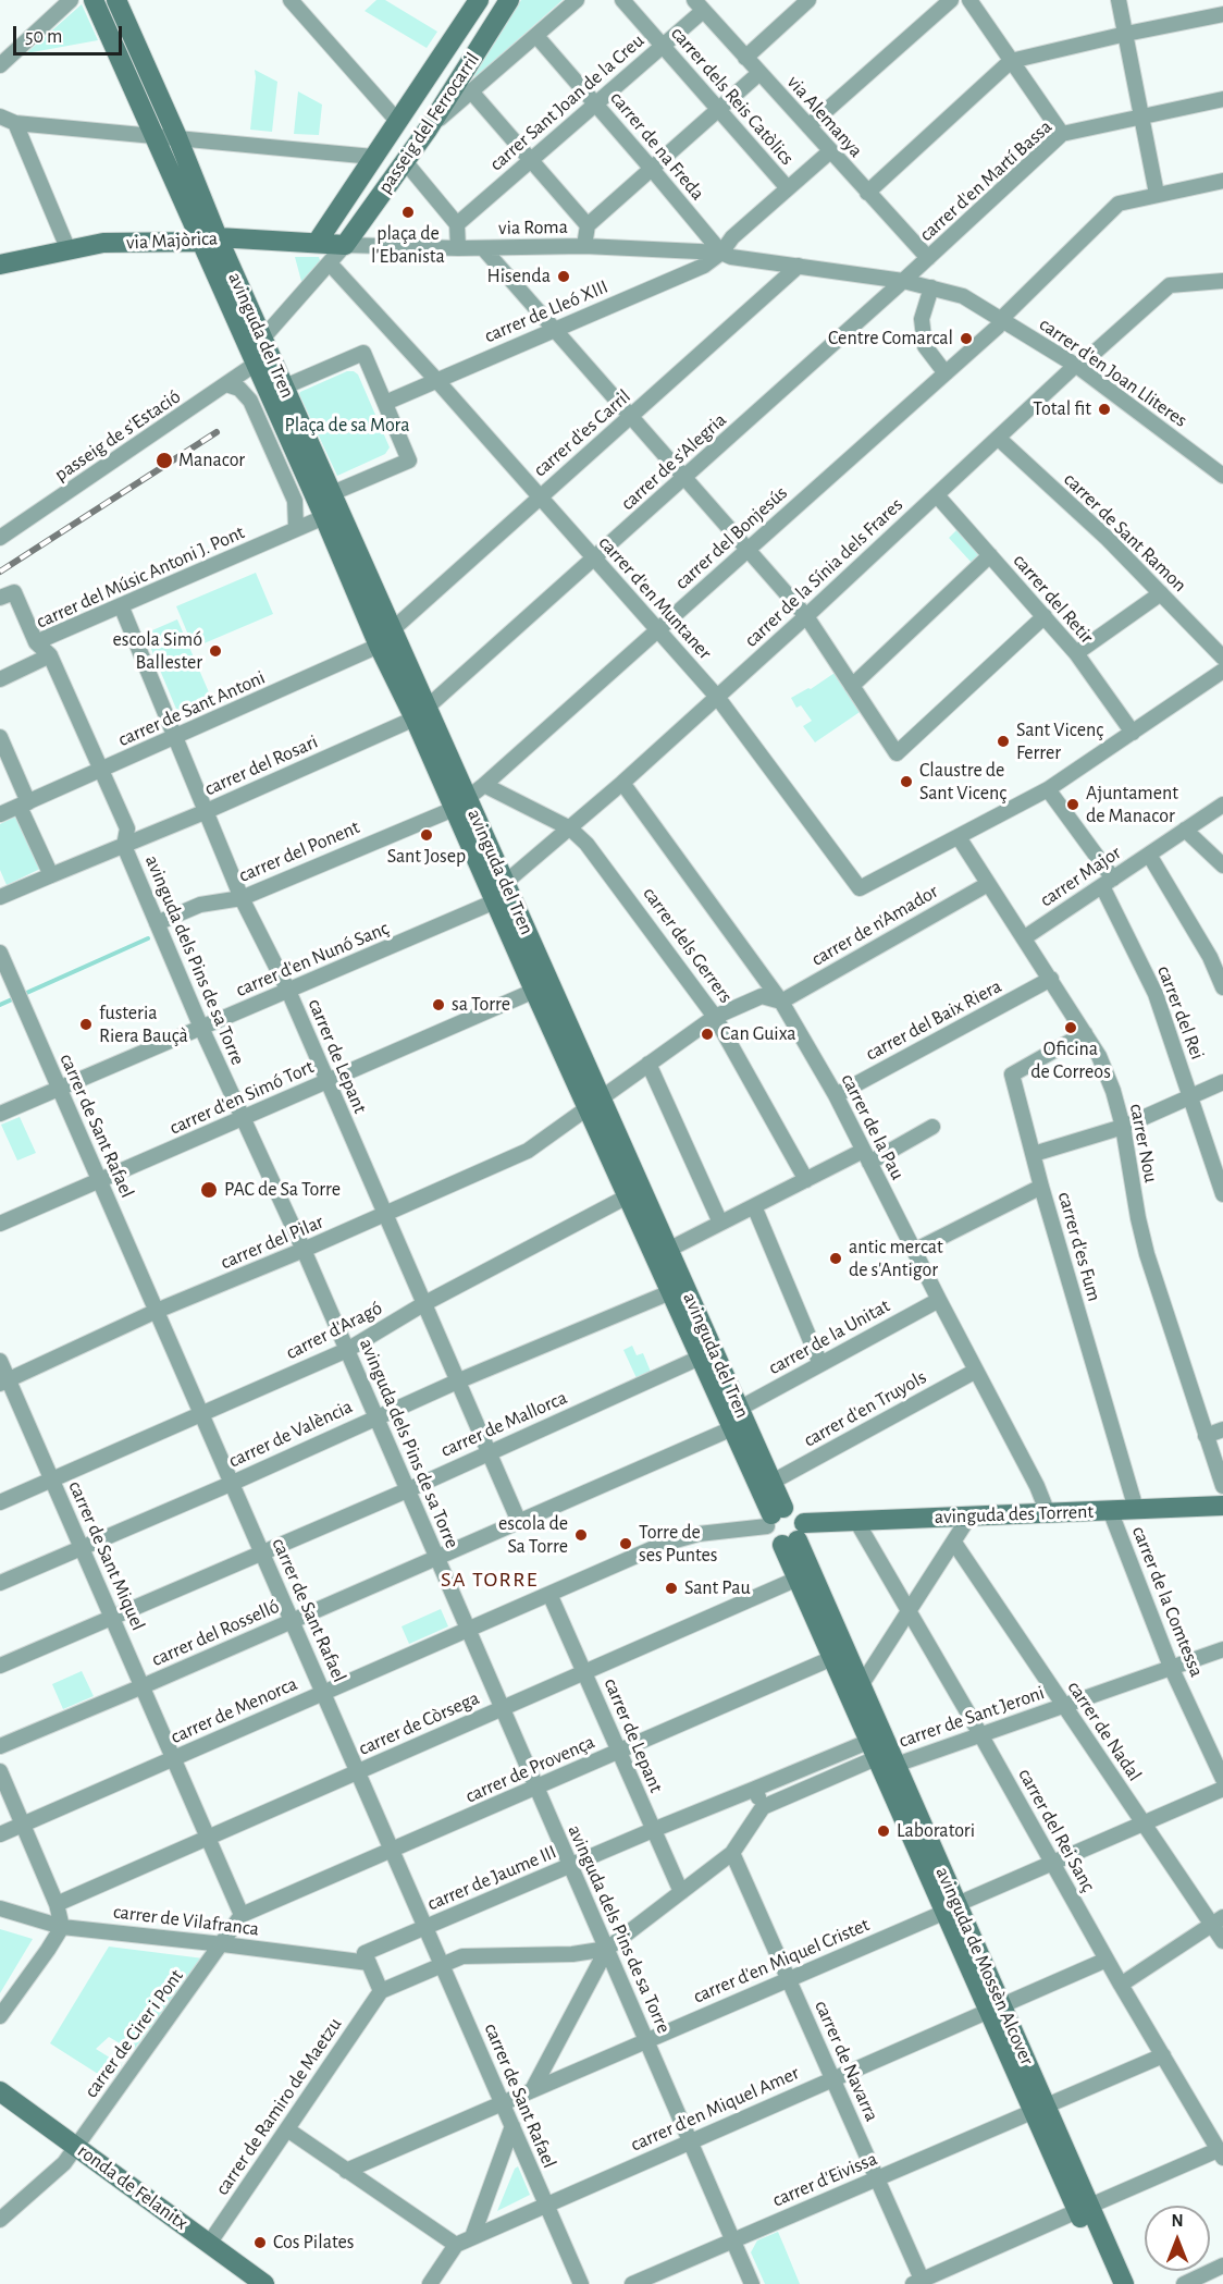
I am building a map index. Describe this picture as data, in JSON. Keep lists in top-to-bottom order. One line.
{"streets":{"main road":["passeig del Ferrocarril","via Majòrica","avinguda del Tren","avinguda des Torrent","avinguda de Mossèn Alcover","ronda de Felanitx"],"street":["carrer dels Reis Catòlics","carrer Sant Joan de la Creu","via Alemanya","carrer de na Freda","carrer d'en Martí Bassa","via Roma","carrer de Lleó XIII","carrer d'en Joan Lliteres","carrer d'es Carril","passeig de s'Estació","carrer de s'Alegria","carrer de Sant Ramon","carrer del Bonjesús","carrer de la Sínia dels Frares","carrer del Músic Antoni J. Pont","carrer d'en Muntaner","carrer del Retir","carrer de Sant Antoni","carrer del Rosari","carrer del Ponent","carrer Major","carrer de n'Amador","carrer dels Gerrers","carrer d'en Nunó Sanç","avinguda dels Pins de sa Torre","carrer del Rei","carrer del Baix Riera","carrer de Lepant","carrer d'en Simó Tort","carrer de Sant Rafael","carrer de la Pau","carrer Nou","carrer del Pilar","carrer d'es Fum","carrer d'Aragó","carrer de la Unitat","carrer d'en Truyols","carrer de Mallorca","carrer de València","carrer de Sant Miquel","carrer de la Comtessa","carrer del Rosselló","carrer de Menorca","carrer de Sant Jeroni","carrer de Còrsega","carrer de Nadal","carrer de Provença","carrer del Rei Sanç","carrer de Jaume III","carrer de Vilafranca","carrer d'en Miquel Cristet","carrer de Cirer i Pont","carrer de Navarra","carrer de Ramiro de Maetzu","carrer d'en Miquel Amer","carrer d'Eivissa"]},"crossings":[["carrer dels Reis Catòlics","carrer Sant Joan de la Creu"],["carrer dels Reis Catòlics","carrer de Lleó XIII"],["carrer Sant Joan de la Creu","via Alemanya"],["carrer Sant Joan de la Creu","carrer de na Freda"],["via Alemanya","carrer d'en Martí Bassa"],["via Alemanya","carrer de Lleó XIII"],["via Alemanya","carrer de s'Alegria"],["passeig del Ferrocarril","via Roma"],["passeig del Ferrocarril","via Majòrica"],["passeig del Ferrocarril","passeig de s'Estació"],["carrer de na Freda","via Roma"],["carrer de na Freda","carrer de Lleó XIII"],["carrer d'en Martí Bassa","carrer de s'Alegria"],["via Roma","via Majòrica"],["via Roma","carrer de Lleó XIII"],["via Roma","carrer d'en Joan Lliteres"],["via Roma","carrer d'es Carril"],["via Roma","passeig de s'Estació"],["via Majòrica","passeig de s'Estació"],["carrer de Lleó XIII","carrer d'en Muntaner"],["avinguda del Tren","carrer d'es Carril"],["avinguda del Tren","passeig de s'Estació"],["avinguda del Tren","carrer de s'Alegria"],["avinguda del Tren","carrer del Bonjesús"],["avinguda del Tren","carrer de la Sínia dels Frares"],["avinguda del Tren","carrer del Músic Antoni J. Pont"],["avinguda del Tren","carrer de Sant Antoni"],["avinguda del Tren","carrer del Rosari"],["avinguda del Tren","carrer del Ponent"],["avinguda del Tren","carrer d'en Nunó Sanç"],["avinguda del Tren","carrer d'en Simó Tort"],["avinguda del Tren","carrer del Pilar"],["avinguda del Tren","carrer d'Aragó"],["avinguda del Tren","carrer de la Unitat"],["avinguda del Tren","carrer d'en Truyols"],["avinguda del Tren","carrer de Mallorca"],["avinguda del Tren","carrer de València"],["avinguda del Tren","carrer del Rosselló"],["avinguda del Tren","carrer de Menorca"],["carrer d'en Joan Lliteres","carrer d'es Carril"],["carrer d'en Joan Lliteres","carrer de s'Alegria"],["carrer d'en Joan Lliteres","carrer del Bonjesús"],["carrer d'en Joan Lliteres","carrer de la Sínia dels Frares"],["carrer d'es Carril","carrer d'en Muntaner"],["passeig de s'Estació","carrer d'en Muntaner"],["carrer de s'Alegria","carrer d'en Muntaner"],["carrer de s'Alegria","carrer del Rosari"],["carrer de Sant Ramon","carrer de la Sínia dels Frares"],["carrer del Bonjesús","carrer d'en Muntaner"],["carrer del Bonjesús","carrer del Ponent"],["carrer del Bonjesús","carrer dels Gerrers"],["carrer de la Sínia dels Frares","carrer d'en Muntaner"],["carrer de la Sínia dels Frares","carrer del Retir"],["carrer de la Sínia dels Frares","carrer dels Gerrers"],["carrer de la Sínia dels Frares","carrer de la Pau"],["carrer del Músic Antoni J. Pont","avinguda dels Pins de sa Torre"],["carrer del Músic Antoni J. Pont","carrer de Lepant"],["carrer d'en Muntaner","carrer Nou"],["carrer de Sant Antoni","avinguda dels Pins de sa Torre"],["carrer de Sant Antoni","carrer de Lepant"],["carrer del Rosari","avinguda dels Pins de sa Torre"],["carrer del Rosari","carrer de Lepant"],["carrer del Ponent","avinguda dels Pins de sa Torre"],["carrer del Ponent","carrer de Lepant"],["carrer Major","carrer del Rei"],["carrer Major","carrer Nou"],["carrer de n'Amador","carrer de la Pau"],["carrer de n'Amador","carrer Nou"],["carrer de n'Amador","carrer del Pilar"],["carrer dels Gerrers","carrer del Pilar"],["carrer d'en Nunó Sanç","avinguda dels Pins de sa Torre"],["carrer d'en Nunó Sanç","carrer de Lepant"],["carrer d'en Nunó Sanç","carrer de Sant Rafael"],["avinguda dels Pins de sa Torre","carrer d'en Simó Tort"],["avinguda dels Pins de sa Torre","carrer del Pilar"],["avinguda dels Pins de sa Torre","carrer d'Aragó"],["avinguda dels Pins de sa Torre","carrer de Mallorca"],["avinguda dels Pins de sa Torre","carrer de València"],["avinguda dels Pins de sa Torre","carrer del Rosselló"],["avinguda dels Pins de sa Torre","carrer de Menorca"],["avinguda dels Pins de sa Torre","carrer de Còrsega"],["avinguda dels Pins de sa Torre","carrer de Provença"],["avinguda dels Pins de sa Torre","carrer de Jaume III"],["avinguda dels Pins de sa Torre","carrer d'en Miquel Cristet"],["avinguda dels Pins de sa Torre","carrer d'en Miquel Amer"],["avinguda dels Pins de sa Torre","carrer d'Eivissa"],["carrer del Baix Riera","carrer de la Pau"],["carrer del Baix Riera","carrer Nou"],["carrer de Lepant","carrer d'en Simó Tort"],["carrer de Lepant","carrer del Pilar"],["carrer de Lepant","carrer d'Aragó"],["carrer de Lepant","carrer de Mallorca"],["carrer de Lepant","carrer de València"],["carrer de Lepant","carrer del Rosselló"],["carrer de Lepant","carrer de Menorca"],["carrer de Lepant","carrer de Còrsega"],["carrer de Lepant","carrer de Provença"],["carrer de Lepant","carrer de Jaume III"],["carrer d'en Simó Tort","carrer de Sant Rafael"],["carrer de Sant Rafael","carrer del Pilar"],["carrer de Sant Rafael","carrer d'Aragó"],["carrer de Sant Rafael","carrer de Mallorca"],["carrer de Sant Rafael","carrer de València"],["carrer de Sant Rafael","carrer del Rosselló"],["carrer de Sant Rafael","carrer de Menorca"],["carrer de Sant Rafael","carrer de Còrsega"],["carrer de Sant Rafael","carrer de Provença"],["carrer de Sant Rafael","carrer de Jaume III"],["carrer de Sant Rafael","carrer d'en Miquel Cristet"],["carrer de Sant Rafael","carrer d'en Miquel Amer"],["carrer de la Pau","carrer del Pilar"],["carrer de la Pau","carrer de la Unitat"],["carrer de la Pau","carrer d'en Truyols"],["carrer de la Pau","avinguda des Torrent"],["carrer Nou","carrer d'es Fum"],["carrer del Pilar","carrer de Sant Miquel"],["carrer d'es Fum","avinguda des Torrent"],["carrer d'Aragó","carrer de Sant Miquel"],["carrer de Mallorca","carrer de Sant Miquel"],["carrer de València","carrer de Sant Miquel"],["avinguda des Torrent","carrer de la Comtessa"],["avinguda des Torrent","carrer del Rei Sanç"],["avinguda des Torrent","avinguda de Mossèn Alcover"],["carrer de Sant Miquel","carrer del Rosselló"],["carrer de Sant Miquel","carrer de Menorca"],["carrer de Sant Miquel","carrer de Còrsega"],["carrer de Sant Miquel","carrer de Provença"],["carrer de la Comtessa","carrer de Sant Jeroni"],["carrer de Sant Jeroni","carrer de Nadal"],["carrer de Sant Jeroni","carrer del Rei Sanç"],["carrer de Sant Jeroni","carrer de Jaume III"],["carrer de Sant Jeroni","avinguda de Mossèn Alcover"],["carrer de Còrsega","avinguda de Mossèn Alcover"],["carrer de Nadal","carrer d'en Miquel Cristet"],["carrer de Provença","avinguda de Mossèn Alcover"],["carrer del Rei Sanç","carrer d'en Miquel Cristet"],["carrer del Rei Sanç","carrer d'en Miquel Amer"],["carrer del Rei Sanç","carrer d'Eivissa"],["carrer de Jaume III","carrer de Vilafranca"],["carrer de Jaume III","avinguda de Mossèn Alcover"],["carrer de Vilafranca","carrer de Cirer i Pont"],["carrer d'en Miquel Cristet","avinguda de Mossèn Alcover"],["carrer d'en Miquel Cristet","carrer de Navarra"],["avinguda de Mossèn Alcover","carrer d'en Miquel Amer"],["avinguda de Mossèn Alcover","carrer d'Eivissa"],["carrer de Cirer i Pont","ronda de Felanitx"],["carrer de Navarra","carrer d'en Miquel Amer"],["carrer de Navarra","carrer d'Eivissa"],["carrer de Ramiro de Maetzu","ronda de Felanitx"]],"districts":["SA TORRE"],"parks":["Plaça de sa Mora"],"places":["plaça de l'Ebanista","Hisenda","Centre Comarcal","Total fit","Manacor","escola Simó Ballester","Sant Vicenç Ferrer","Claustre de Sant Vicenç","Ajuntament de Manacor","Sant Josep","sa Torre","fusteria Riera Bauçà","Oficina de Correos","Can Guixa","PAC de Sa Torre","antic mercat de s'Antigor","escola de Sa Torre","Torre de ses Puntes","Sant Pau","Laboratori","Cos Pilates"],"scale_bar":"50 m","north":"top"}
